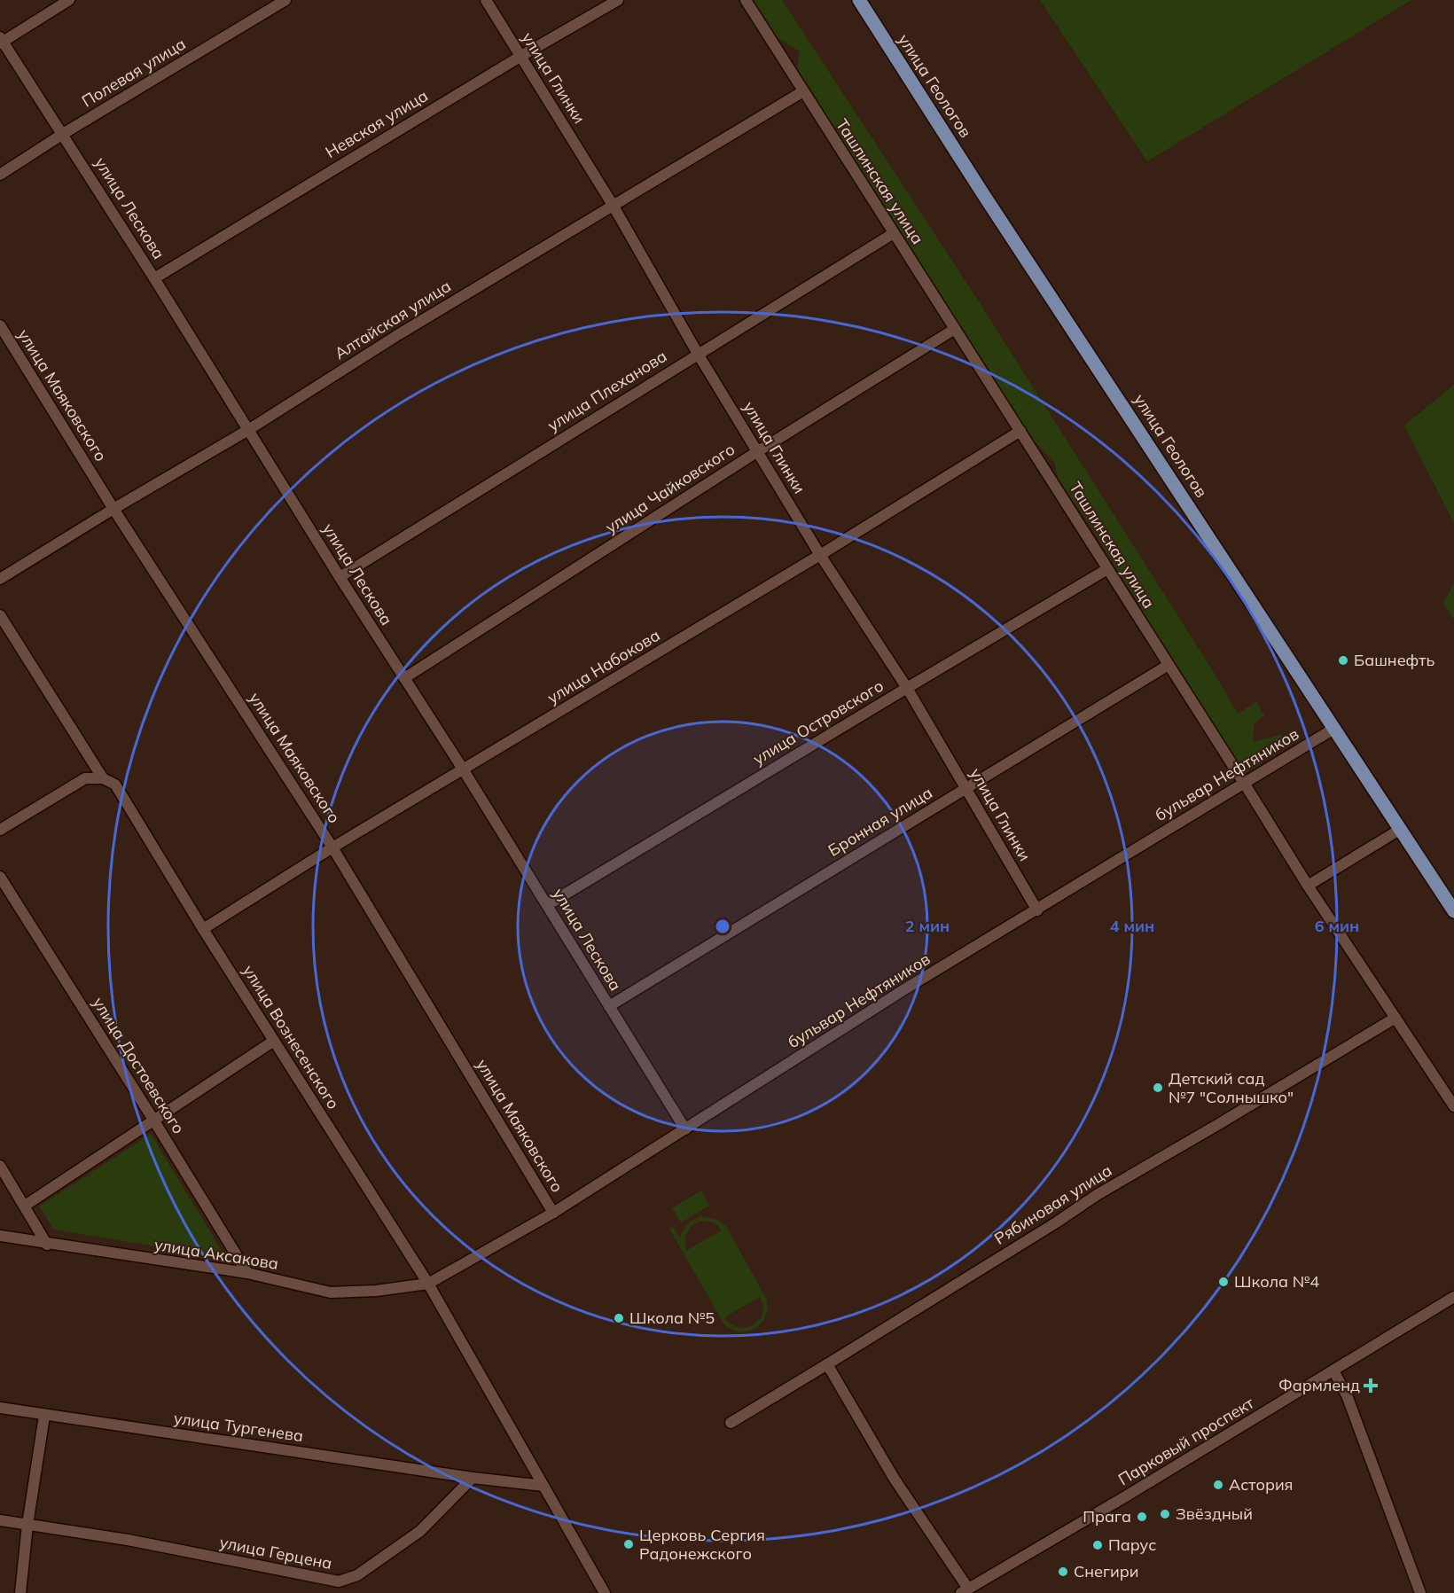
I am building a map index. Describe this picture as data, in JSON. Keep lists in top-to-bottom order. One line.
{"streets":{"main road":["улица Геологов"],"street":["Полевая улица","улица Глинки","Невская улица","Ташлинская улица","улица Лескова","Алтайская улица","улица Плеханова","улица Маяковского","улица Чайковского","улица Набокова","улица Островского","бульвар Нефтяников","Бронная улица","улица Вознесенского","улица Достоевского","Рябиновая улица","улица Аксакова","улица Тургенева","Парковый проспект","улица Герцена"]},"crossings":[["Полевая улица","улица Лескова"],["улица Глинки","Невская улица"],["улица Глинки","Алтайская улица"],["улица Глинки","улица Плеханова"],["улица Глинки","улица Чайковского"],["улица Глинки","улица Набокова"],["улица Глинки","улица Островского"],["улица Глинки","бульвар Нефтяников"],["улица Глинки","Бронная улица"],["улица Геологов","бульвар Нефтяников"],["Невская улица","улица Лескова"],["Ташлинская улица","Алтайская улица"],["Ташлинская улица","улица Плеханова"],["Ташлинская улица","улица Чайковского"],["Ташлинская улица","улица Набокова"],["Ташлинская улица","улица Островского"],["Ташлинская улица","бульвар Нефтяников"],["Ташлинская улица","Бронная улица"],["Ташлинская улица","Рябиновая улица"],["улица Лескова","Алтайская улица"],["улица Лескова","улица Плеханова"],["улица Лескова","улица Чайковского"],["улица Лескова","улица Набокова"],["улица Лескова","улица Островского"],["улица Лескова","бульвар Нефтяников"],["улица Лескова","Бронная улица"],["Алтайская улица","улица Маяковского"],["улица Маяковского","улица Набокова"],["улица Маяковского","бульвар Нефтяников"],["улица Набокова","улица Вознесенского"],["бульвар Нефтяников","улица Вознесенского"],["бульвар Нефтяников","улица Аксакова"],["улица Вознесенского","улица Аксакова"],["улица Достоевского","улица Аксакова"],["улица Тургенева","улица Герцена"]],"places":{"other":["Башнефть","Детский сад №7 \"Солнышко\"","Школа №4","Школа №5","Астория","Звёздный","Прага","Церковь Сергия Радонежского","Парус","Снегири"],"health":["Фармленд"]},"rings":["2 мин","4 мин","6 мин"]}
